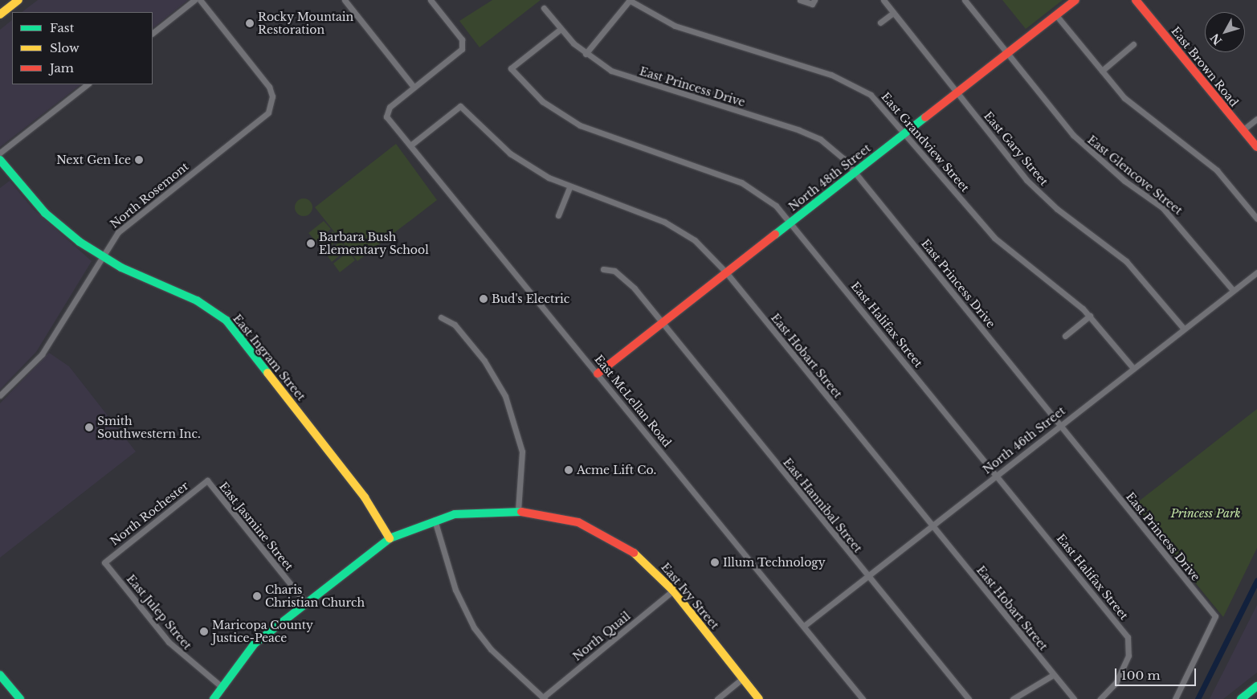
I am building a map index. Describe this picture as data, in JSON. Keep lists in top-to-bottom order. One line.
{"streets":{"street":["East Brown Road","East Princess Drive","East Grandview Street","East Gary Street","East Glencove Street","North 48th Street","North Rosemont","East Halifax Street","East Hobart Street","East Ingram Street","East McLellan Road","North 46th Street","East Hannibal Street","North Rochester","East Jasmine Street","East Ivy Street","East Julep Street","North Quail"]},"crossings":[["East Princess Drive","North 48th Street"],["East Princess Drive","East Halifax Street"],["East Princess Drive","North 46th Street"],["East Grandview Street","North 48th Street"],["East Grandview Street","North 46th Street"],["East Gary Street","North 48th Street"],["East Gary Street","North 46th Street"],["East Glencove Street","North 48th Street"],["East Glencove Street","North 46th Street"],["North 48th Street","East Halifax Street"],["North 48th Street","East Hobart Street"],["North 48th Street","East McLellan Road"],["North 48th Street","East Hannibal Street"],["North Rosemont","East Ingram Street"],["East Halifax Street","North 46th Street"],["East Hobart Street","East McLellan Road"],["East Hobart Street","North 46th Street"],["East McLellan Road","North 46th Street"],["North 46th Street","East Hannibal Street"],["North Rochester","East Jasmine Street"],["North Rochester","East Julep Street"],["East Ivy Street","North Quail"]],"parks":["Princess Park"],"places":["Rocky Mountain Restoration","Next Gen Ice","Barbara Bush Elementary School","Bud's Electric","Smith Southwestern Inc.","Acme Lift Co.","Illum Technology","Charis Christian Church","Maricopa County Justice-Peace"],"legend":["Fast","Slow","Jam"],"scale_bar":"100 m","north":"bottom left"}
